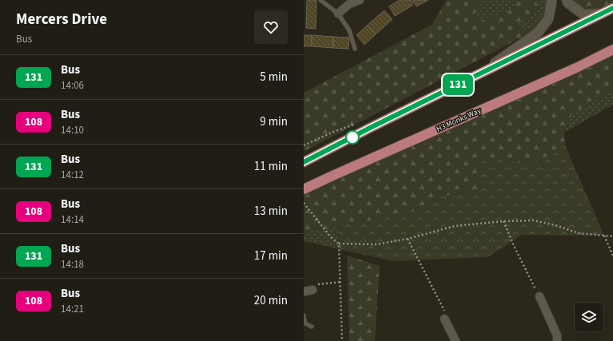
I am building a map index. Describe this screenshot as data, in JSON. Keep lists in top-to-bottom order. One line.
{"streets":{"main road":["H3 Monks Way"]},"lines":["bus line 131"],"page":{"heading":["Mercers Drive","Bus"],"on_map":"131","list":[{"mark":"131","name":"Bus","note":"14:06","value":"5 min"},{"mark":"108","name":"Bus","note":"14:10","value":"9 min"},{"mark":"131","name":"Bus","note":"14:12","value":"11 min"},{"mark":"108","name":"Bus","note":"14:14","value":"13 min"},{"mark":"131","name":"Bus","note":"14:18","value":"17 min"},{"mark":"108","name":"Bus","note":"14:21","value":"20 min"}]}}
